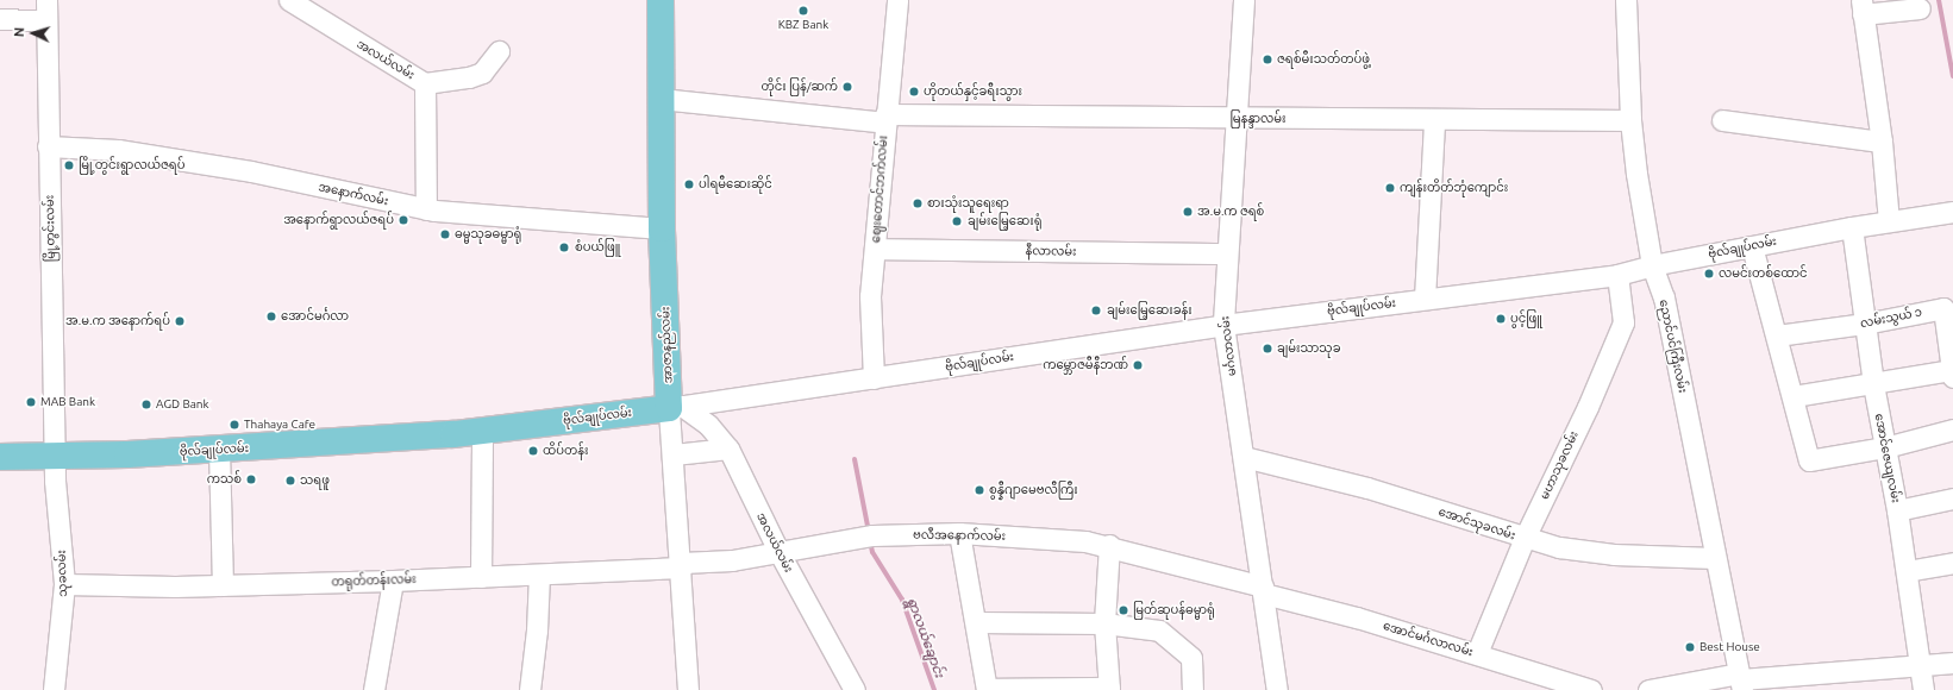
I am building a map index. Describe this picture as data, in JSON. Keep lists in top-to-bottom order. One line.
{"streets":{"main road":["ဗိုလ်ချုပ်လမ်း","အာဇာနည်လမ်း"],"street":["အလယ်လမ်း","မြနန္ဒာလမ်း","ဈေးတောင်ဘက်လမ်း","အနောက်လမ်း","မြို့တွင်းလမ်း","နီလာလမ်း","လမ်းသွယ် ၁","မင်္ဂလာလမ်း","ညောင်ပင်ကြီးလမ်း","အောင်ဇေယျလမ်း","မဟာသုခလမ်း","အောင်သုခလမ်း","ဗလီအနောက်လမ်း","သုခလမ်း","တရုတ်တန်းလမ်း","အောင်မင်္ဂလာလမ်း"]},"crossings":[["အလယ်လမ်း","အနောက်လမ်း"],["အလယ်လမ်း","ဗိုလ်ချုပ်လမ်း"],["အလယ်လမ်း","အာဇာနည်လမ်း"],["အလယ်လမ်း","ဗလီအနောက်လမ်း"],["မြနန္ဒာလမ်း","ဈေးတောင်ဘက်လမ်း"],["မြနန္ဒာလမ်း","အာဇာနည်လမ်း"],["မြနန္ဒာလမ်း","မင်္ဂလာလမ်း"],["မြနန္ဒာလမ်း","ညောင်ပင်ကြီးလမ်း"],["ဈေးတောင်ဘက်လမ်း","ဗိုလ်ချုပ်လမ်း"],["ဈေးတောင်ဘက်လမ်း","နီလာလမ်း"],["အနောက်လမ်း","မြို့တွင်းလမ်း"],["အနောက်လမ်း","အာဇာနည်လမ်း"],["မြို့တွင်းလမ်း","ဗိုလ်ချုပ်လမ်း"],["မြို့တွင်းလမ်း","သုခလမ်း"],["ဗိုလ်ချုပ်လမ်း","အာဇာနည်လမ်း"],["ဗိုလ်ချုပ်လမ်း","မင်္ဂလာလမ်း"],["ဗိုလ်ချုပ်လမ်း","ညောင်ပင်ကြီးလမ်း"],["ဗိုလ်ချုပ်လမ်း","အောင်ဇေယျလမ်း"],["ဗိုလ်ချုပ်လမ်း","မဟာသုခလမ်း"],["ဗိုလ်ချုပ်လမ်း","သုခလမ်း"],["နီလာလမ်း","မင်္ဂလာလမ်း"],["လမ်းသွယ် ၁","အောင်ဇေယျလမ်း"],["အာဇာနည်လမ်း","ဗလီအနောက်လမ်း"],["အာဇာနည်လမ်း","တရုတ်တန်းလမ်း"],["မင်္ဂလာလမ်း","အောင်သုခလမ်း"],["မင်္ဂလာလမ်း","ဗလီအနောက်လမ်း"],["မင်္ဂလာလမ်း","အောင်မင်္ဂလာလမ်း"],["ညောင်ပင်ကြီးလမ်း","အောင်သုခလမ်း"],["မဟာသုခလမ်း","အောင်သုခလမ်း"],["မဟာသုခလမ်း","အောင်မင်္ဂလာလမ်း"],["ဗလီအနောက်လမ်း","တရုတ်တန်းလမ်း"],["ဗလီအနောက်လမ်း","အောင်မင်္ဂလာလမ်း"],["သုခလမ်း","တရုတ်တန်းလမ်း"]],"water":["ရွာလယ်ချောင်း"],"places":["KBZ Bank","ဇရစ်မီးသတ်တပ်ဖွဲ့","တိုင်း ပြန်/ဆက်","ဟိုတယ်နှင့်ခရီးသွား","မြို့တွင်းရွာလယ်ဇရပ်","ပါရမီဆေးဆိုင်","ကျန်းတိတ်ဘုံကျောင်း","စားသုံးသူရေးရာ","အ.မ.က ဇရစ်","အနောက်ရွာလယ်ဇရပ်","ချမ်းမြေ့ဆေးရုံ","ဓမ္မသုခဓမ္မာရုံ","စံပယ်ဖြူ","လမင်းတစ်ထောင်","ချမ်းမြေ့ဆေးခန်း","အောင်မင်္ဂလာ","ပွင့်ဖြူ","အ.မ.က အနောက်ရပ်","ချမ်းသာသုခ","ကမ္ဘောဇမီနီဘဏ်","MAB Bank","AGD Bank","Thahaya Cafe","ထိပ်တန်း","ကသစ်","သရဖူ","စွန္နီဂျာမေဗလီကြီး","မြတ်ဆုပန်ဓမ္မာရုံ","Best House"],"north":"left"}
